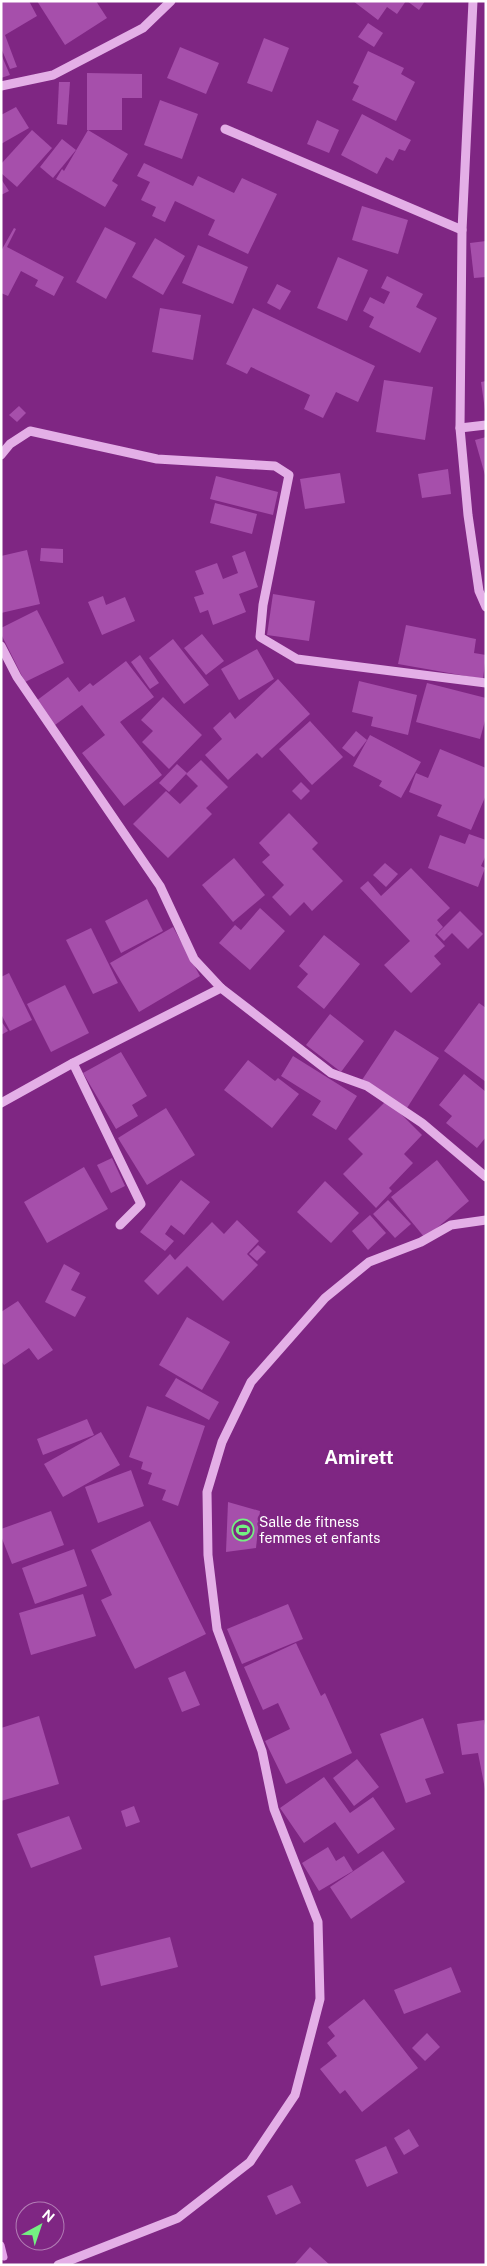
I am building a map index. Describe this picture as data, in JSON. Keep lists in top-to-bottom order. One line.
{"districts":["Amirett"],"places":{"sports":["Salle de fitness femmes et enfants"]},"north":"top right"}
